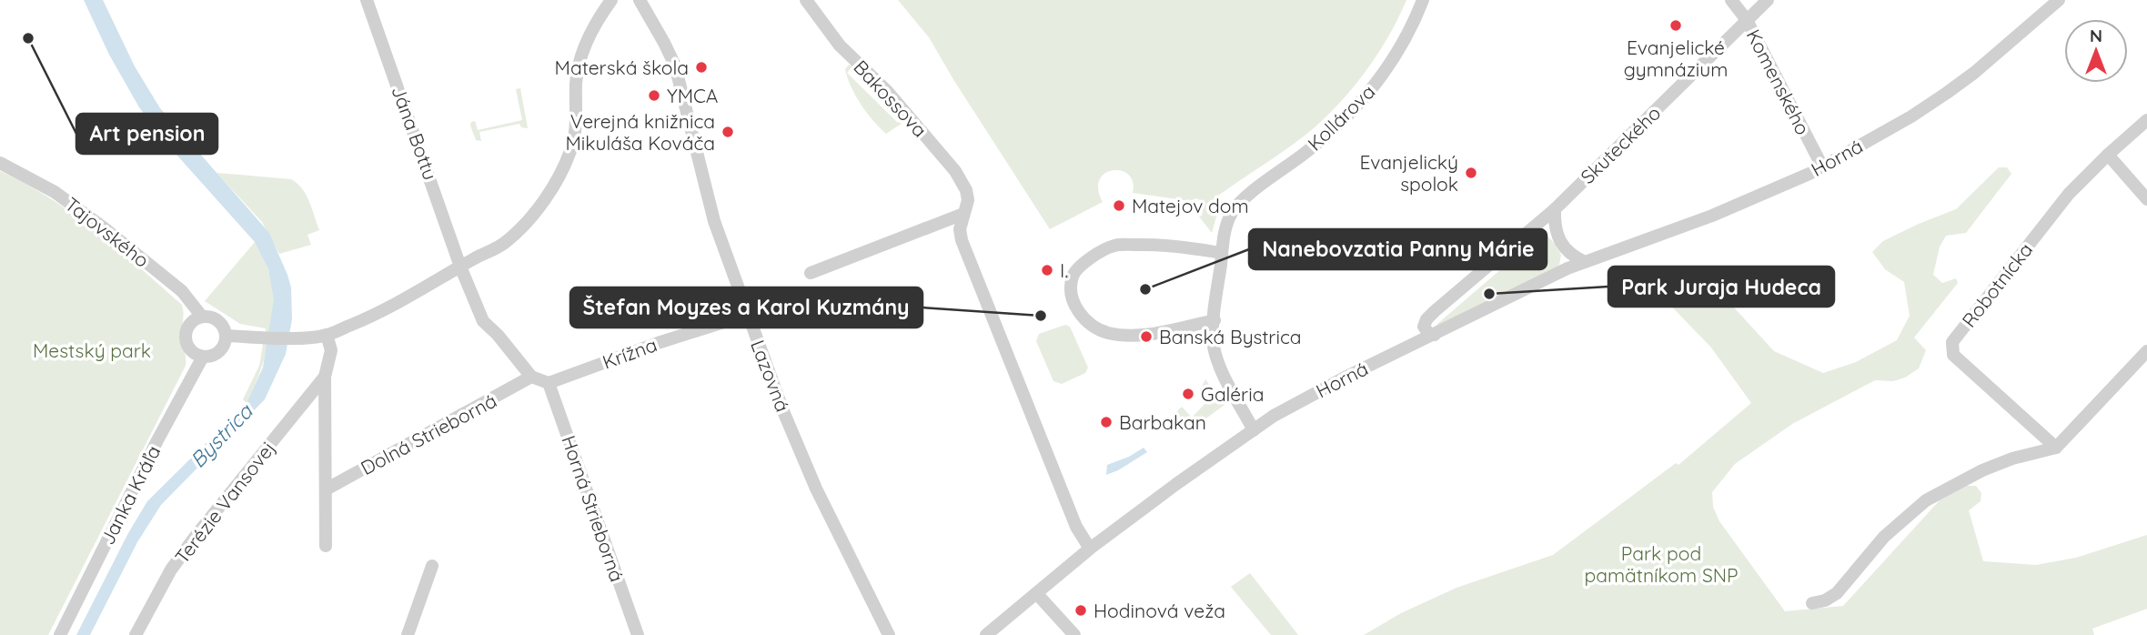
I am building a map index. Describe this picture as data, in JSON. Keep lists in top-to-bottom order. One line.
{"streets":{"street":["Komenského","Bakossova","Kollárova","Jána Bottu","Skuteckého","Horná","Tajovského","Robotnícka","Krížna","Lazovná","Dolná Strieborná","Janka Kráľa","Terézie Vansovej","Horná Strieborná"]},"crossings":[["Komenského","Skuteckého"],["Komenského","Horná"],["Jána Bottu","Dolná Strieborná"],["Tajovského","Janka Kráľa"],["Krížna","Lazovná"],["Krížna","Horná Strieborná"]],"water":["Bystrica"],"parks":["Mestský park","Park pod pamätníkom SNP"],"places":["Evanjelické gymnázium","Art pension","Materská škola","YMCA","Verejná knižnica Mikuláša Kováča","Evanjelický spolok","Matejov dom","I.","Nanebovzatia Panny Márie","Park Juraja Hudeca","Štefan Moyzes a Karol Kuzmány","Banská Bystrica","Galéria","Barbakan","Hodinová veža"],"north":"top"}
